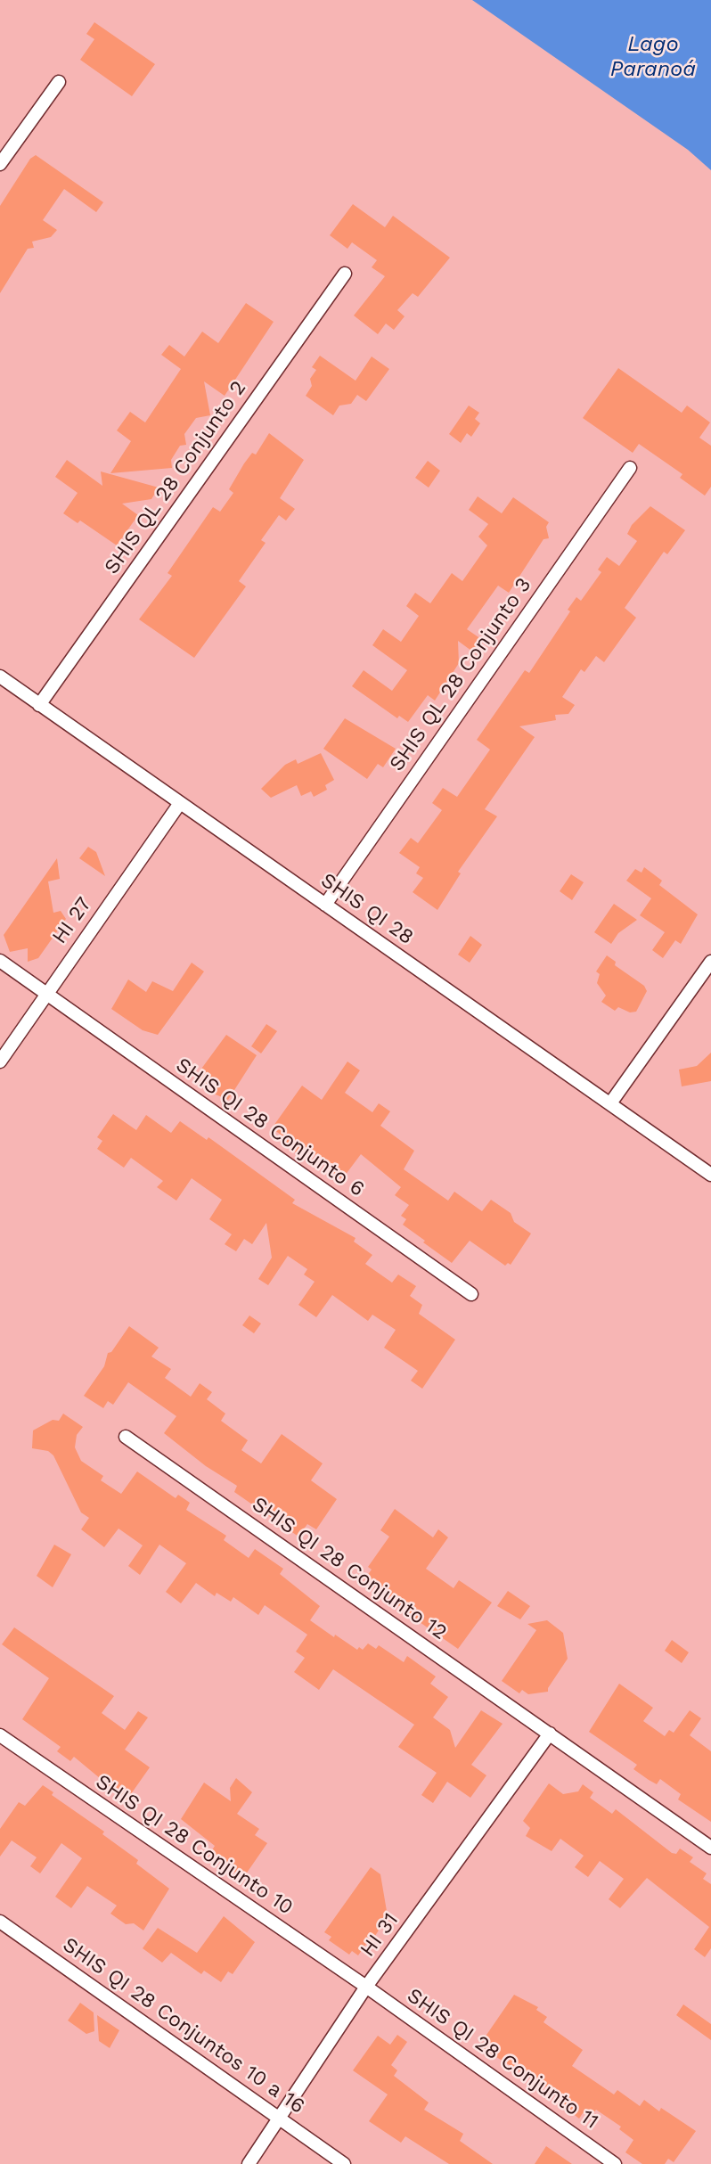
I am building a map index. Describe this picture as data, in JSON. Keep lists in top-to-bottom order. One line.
{"streets":{"street":["SHIS QL 28 Conjunto 2","SHIS QL 28 Conjunto 3","SHIS QI 28","HI 27","SHIS QI 28 Conjunto 6","SHIS QI 28 Conjunto 12","SHIS QI 28 Conjunto 10","HI 31","SHIS QI 28 Conjuntos 10 a 16","SHIS QI 28 Conjunto 11"]},"crossings":[["SHIS QL 28 Conjunto 2","SHIS QI 28"],["SHIS QL 28 Conjunto 3","SHIS QI 28"],["SHIS QI 28","HI 27"],["HI 27","SHIS QI 28 Conjunto 6"],["SHIS QI 28 Conjunto 12","HI 31"],["SHIS QI 28 Conjunto 10","HI 31"],["SHIS QI 28 Conjunto 10","SHIS QI 28 Conjunto 11"],["HI 31","SHIS QI 28 Conjuntos 10 a 16"],["HI 31","SHIS QI 28 Conjunto 11"]],"water":["Lago Paranoá"]}
